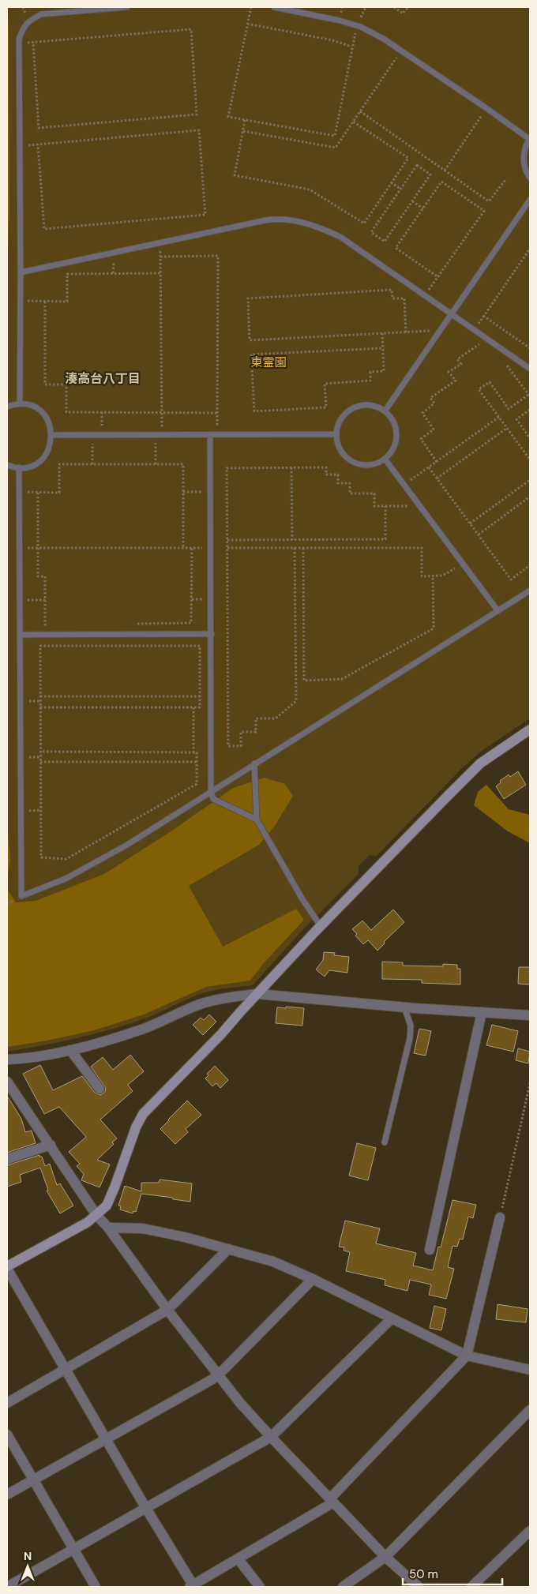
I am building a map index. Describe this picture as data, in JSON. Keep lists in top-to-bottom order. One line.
{"districts":["湊高台八丁目"],"parks":["東霊園"],"scale_bar":"50 m","north":"top"}
